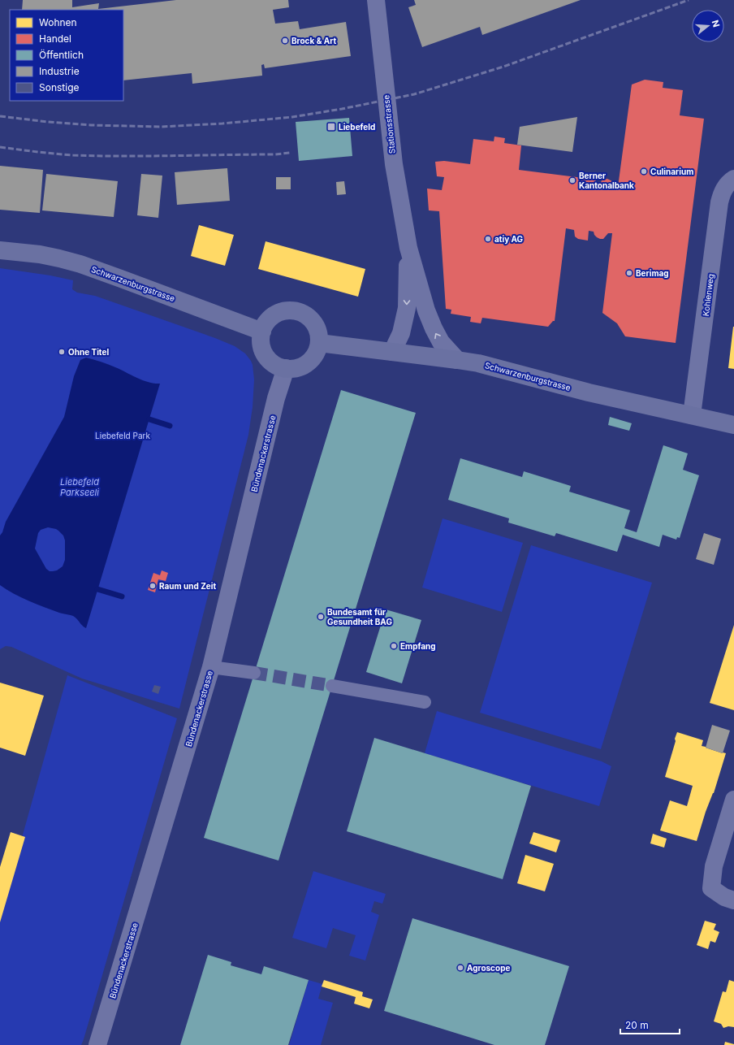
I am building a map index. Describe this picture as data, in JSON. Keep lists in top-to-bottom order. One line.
{"streets":{"main road":["Schwarzenburgstrasse"],"street":["Stationsstrasse","Kohlenweg","Bündenackerstrasse"]},"crossings":[["Stationsstrasse","Schwarzenburgstrasse"],["Schwarzenburgstrasse","Kohlenweg"],["Schwarzenburgstrasse","Bündenackerstrasse"]],"water":["Liebefeld Parkseeli"],"parks":["Liebefeld Park"],"places":{"other":["Brock & Art","Culinarium","Berner Kantonalbank","atiy AG","Berimag","Ohne Titel","Raum und Zeit","Bundesamt für Gesundheit BAG","Empfang","Agroscope"],"transit":["Liebefeld"]},"legend":["Wohnen","Handel","Öffentlich","Industrie","Sonstige"],"scale_bar":"20 m","north":"right"}
